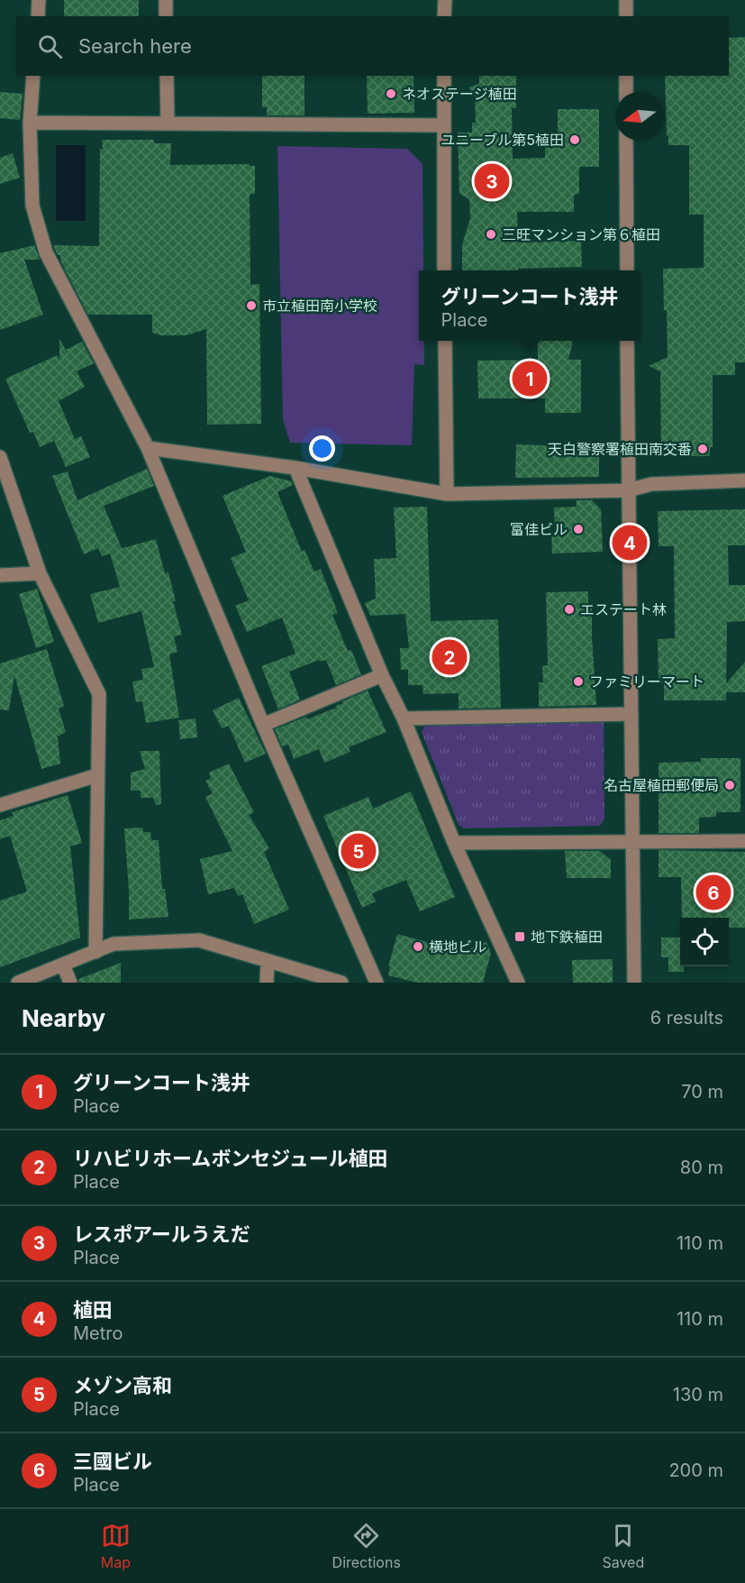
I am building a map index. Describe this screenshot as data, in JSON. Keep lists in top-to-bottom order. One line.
{"places":{"other":["ネオステージ植田","ユニーブル第5植田","三旺マンション第６植田","市立植田南小学校","天白警察署植田南交番","富佳ビル","エステート林","ファミリーマート","名古屋植田郵便局","横地ビル"],"transit":["地下鉄植田"]},"north":"left","page":{"search":"Search here","pins":["3","1","4","2","5","6"],"popup":["グリーンコート浅井","Place"],"heading":["Nearby","6 results"],"list":[{"mark":"1","name":"グリーンコート浅井","note":"Place","value":"70 m"},{"mark":"2","name":"リハビリホームボンセジュール植田","note":"Place","value":"80 m"},{"mark":"3","name":"レスポアールうえだ","note":"Place","value":"110 m"},{"mark":"4","name":"植田","note":"Metro","value":"110 m"},{"mark":"5","name":"メゾン高和","note":"Place","value":"130 m"},{"mark":"6","name":"三國ビル","note":"Place","value":"200 m"}],"nav":["Map","Directions","Saved"]}}
